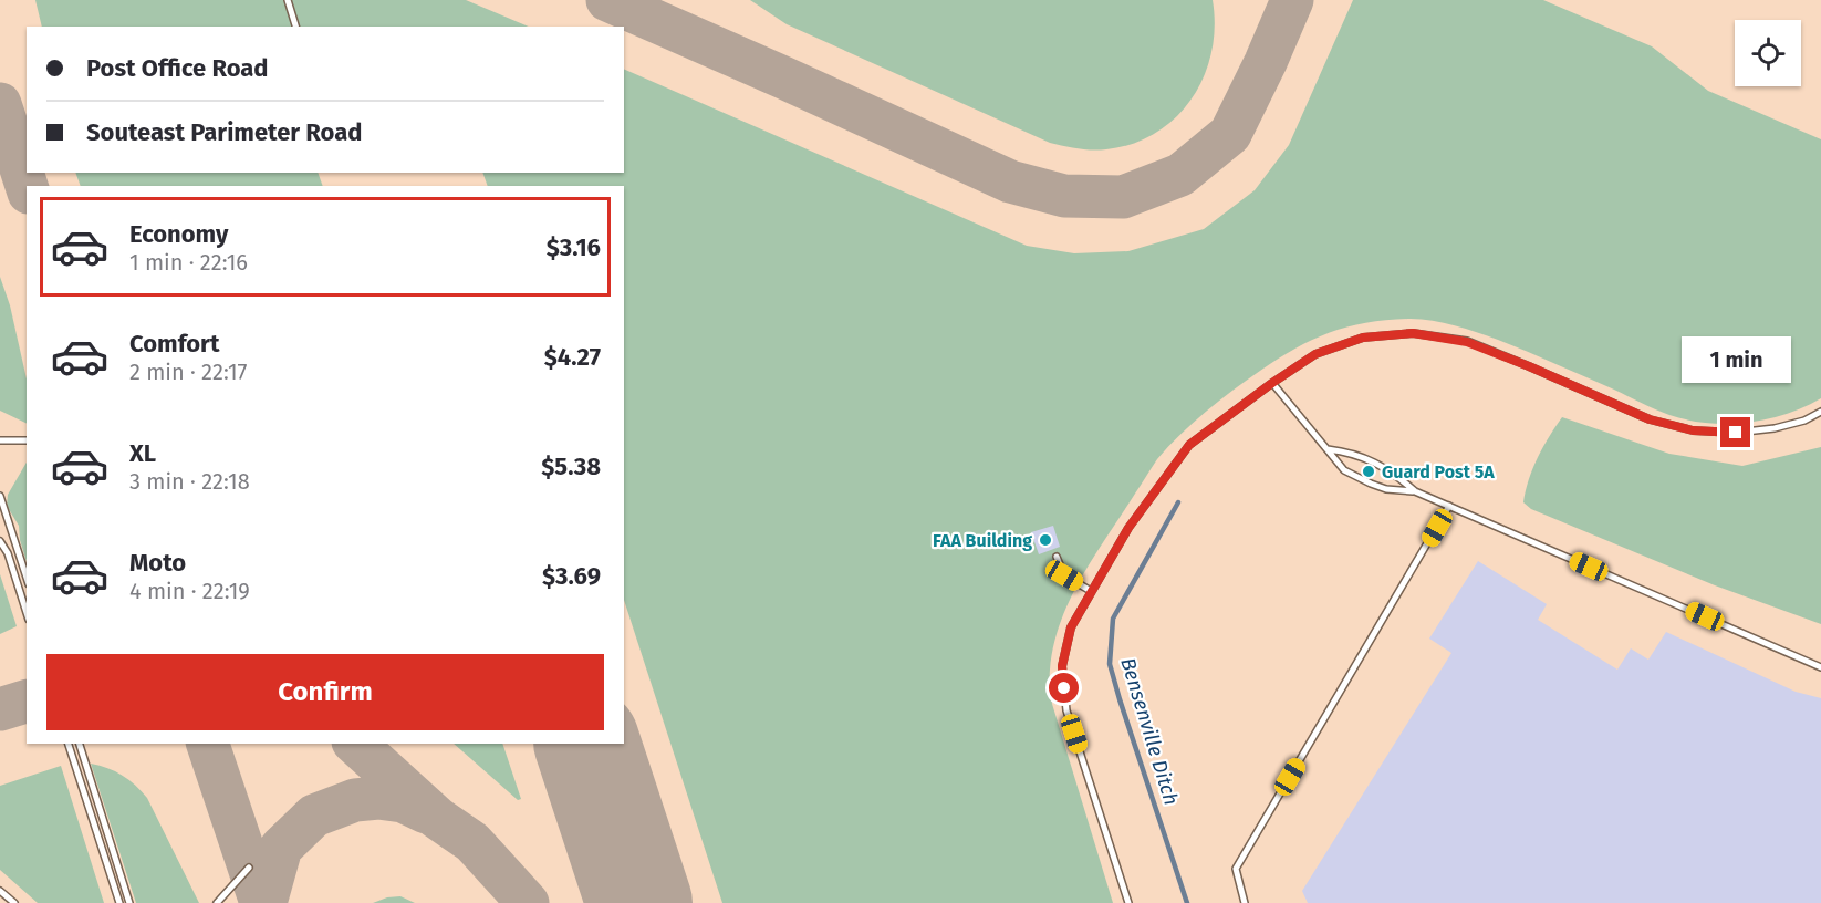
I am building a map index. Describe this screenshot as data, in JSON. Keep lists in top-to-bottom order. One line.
{"water":["Bensenville Ditch"],"places":["Guard Post 5A","FAA Building"],"page":{"banner":["Post Office Road","Souteast Parimeter Road"],"list":[{"name":"Economy","note":"1 min · 22:16","value":"$3.16"},{"name":"Comfort","note":"2 min · 22:17","value":"$4.27"},{"name":"XL","note":"3 min · 22:18","value":"$5.38"},{"name":"Moto","note":"4 min · 22:19","value":"$3.69"}],"bubble":"1 min","buttons":"Confirm"}}
